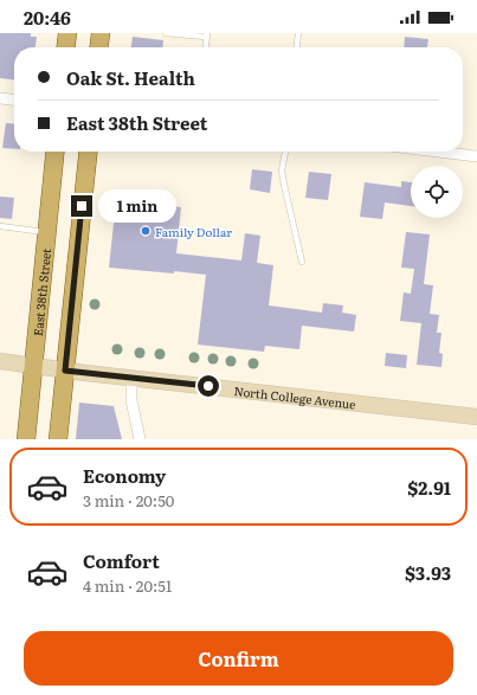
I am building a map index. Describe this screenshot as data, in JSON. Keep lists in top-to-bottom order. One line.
{"streets":{"main road":["East 38th Street","North College Avenue"]},"crossings":[["East 38th Street","North College Avenue"]],"places":["Family Dollar"],"page":{"status":"20:46","banner":["Oak St. Health","East 38th Street"],"bubble":"1 min","list":[{"name":"Economy","note":"3 min · 20:50","value":"$2.91"},{"name":"Comfort","note":"4 min · 20:51","value":"$3.93"}],"buttons":"Confirm"}}
